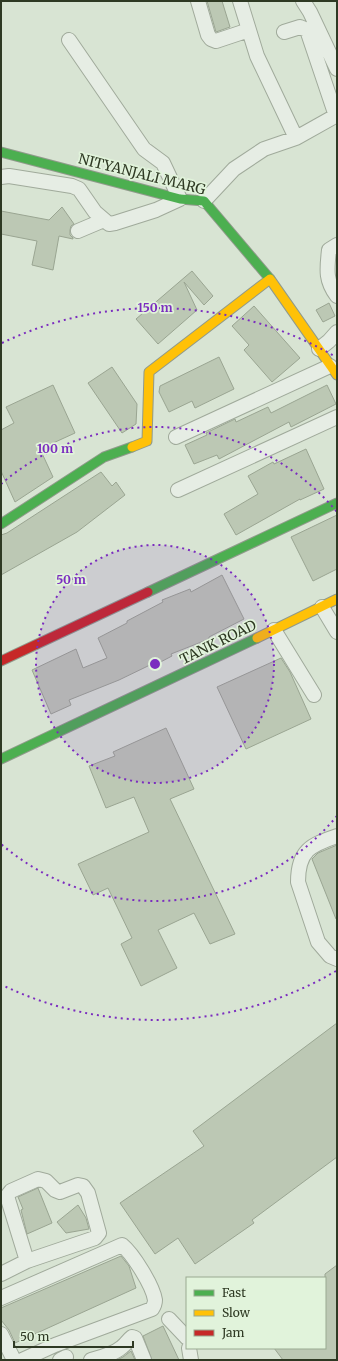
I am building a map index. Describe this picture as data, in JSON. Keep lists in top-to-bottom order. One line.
{"streets":{"street":["NITYANJALI MARG","TANK ROAD"]},"legend":["Fast","Slow","Jam"],"scale_bar":"50 m","rings":["150 m","100 m","50 m"]}
